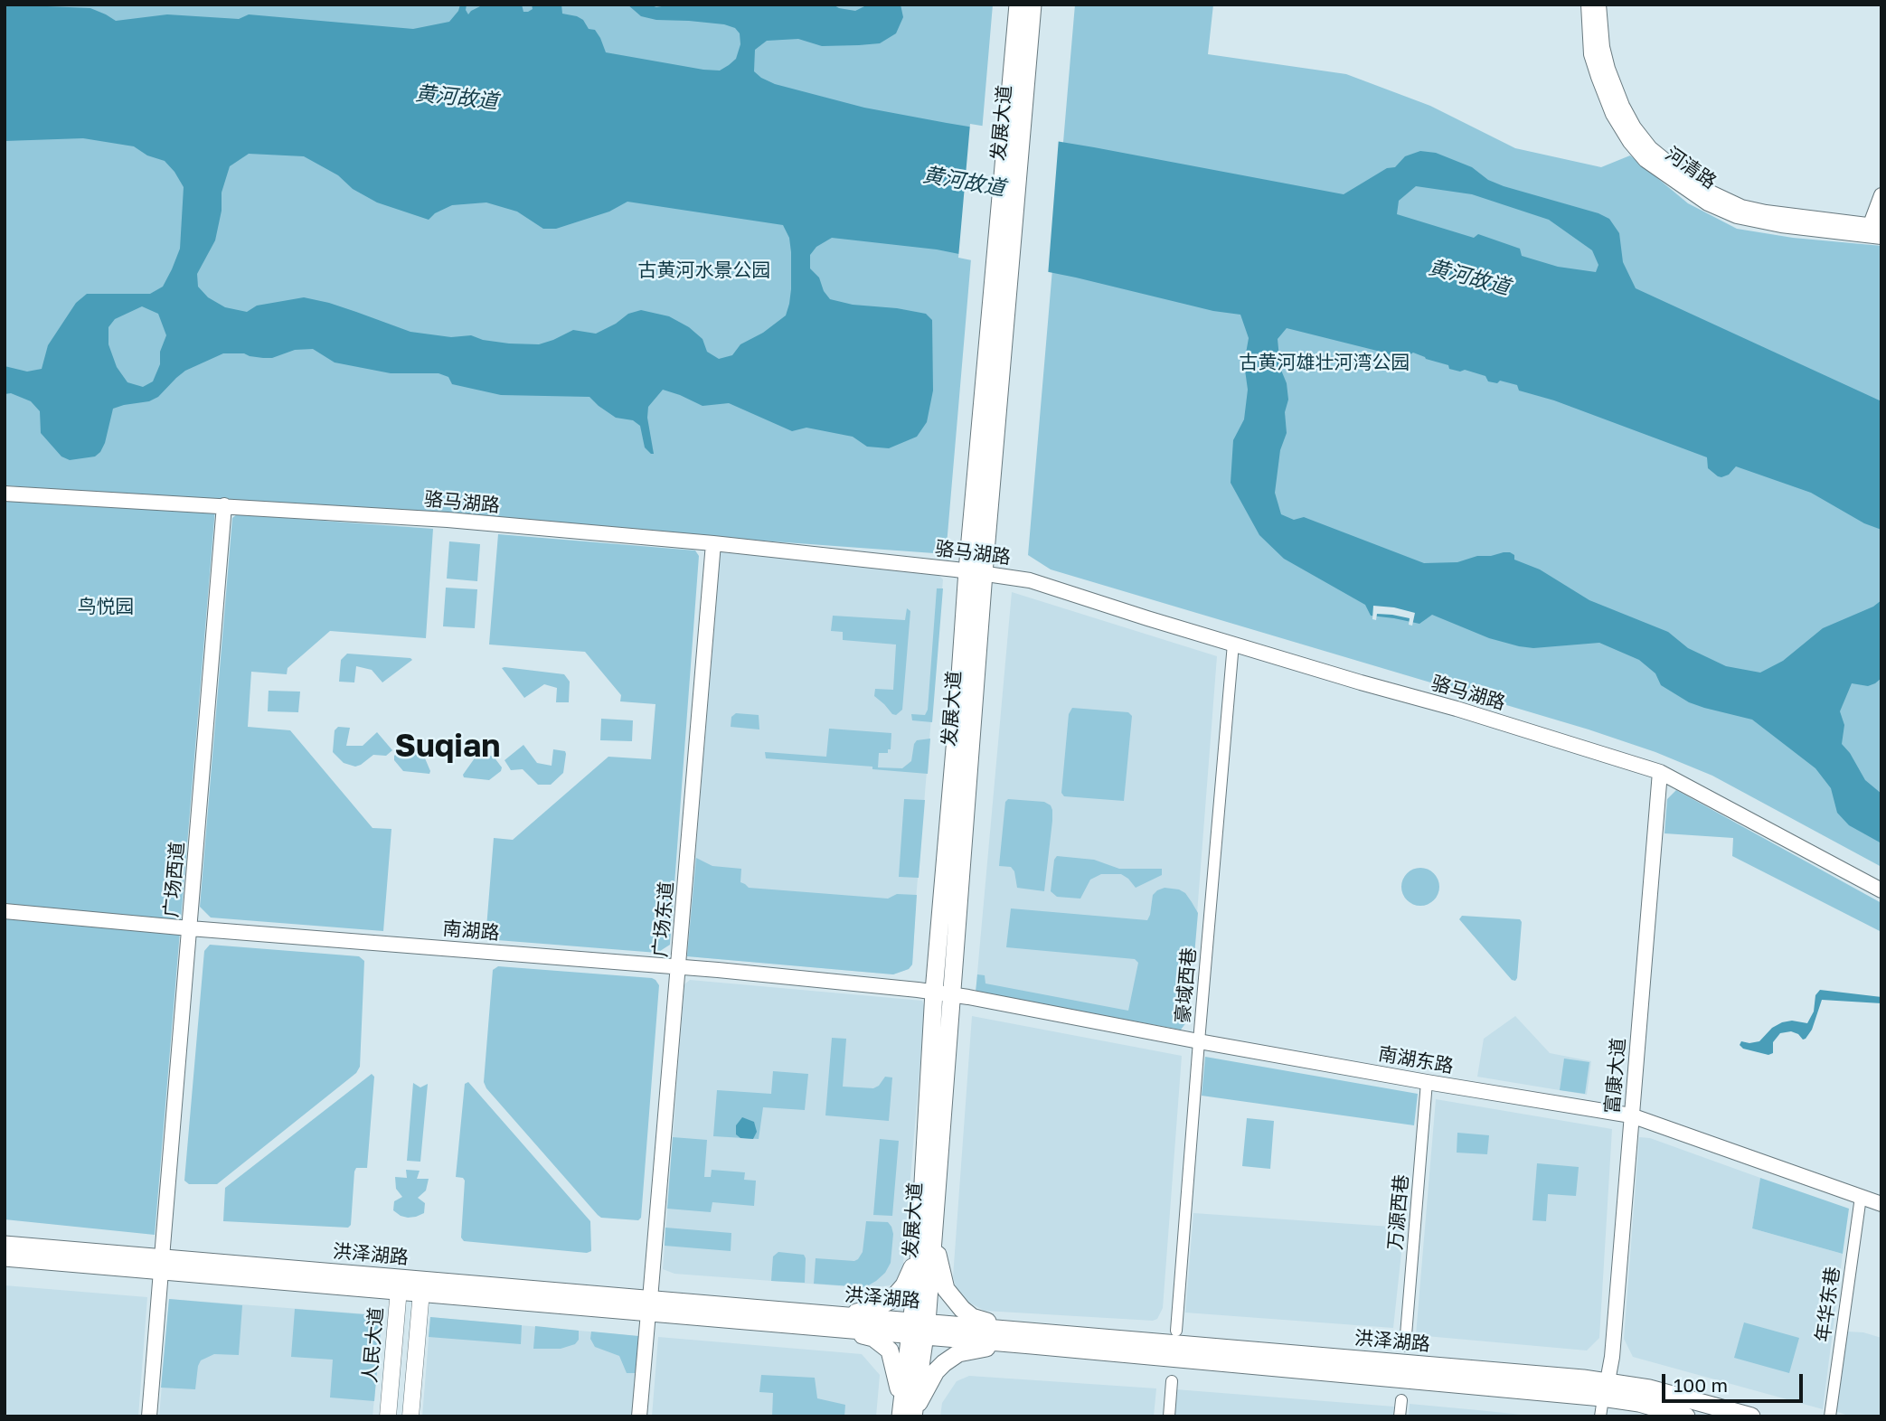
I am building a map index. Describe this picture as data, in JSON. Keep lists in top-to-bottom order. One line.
{"streets":{"main road":["发展大道","洪泽湖路","人民大道"],"street":["河清路","骆马湖路","广场西道","广场东道","南湖路","豪域西巷","南湖东路","富康大道","万源西巷","年华东巷"]},"crossings":[["发展大道","骆马湖路"],["发展大道","南湖路"],["发展大道","南湖东路"],["发展大道","洪泽湖路"],["骆马湖路","广场西道"],["骆马湖路","广场东道"],["骆马湖路","豪域西巷"],["骆马湖路","富康大道"],["广场西道","南湖路"],["广场西道","洪泽湖路"],["广场东道","南湖路"],["广场东道","洪泽湖路"],["南湖路","南湖东路"],["豪域西巷","南湖东路"],["南湖东路","富康大道"],["南湖东路","万源西巷"],["南湖东路","年华东巷"],["富康大道","洪泽湖路"],["洪泽湖路","人民大道"]],"districts":["Suqian"],"water":["黄河故道"],"parks":["古黄河水景公园","古黄河雄壮河湾公园","鸟悦园"],"scale_bar":"100 m"}
